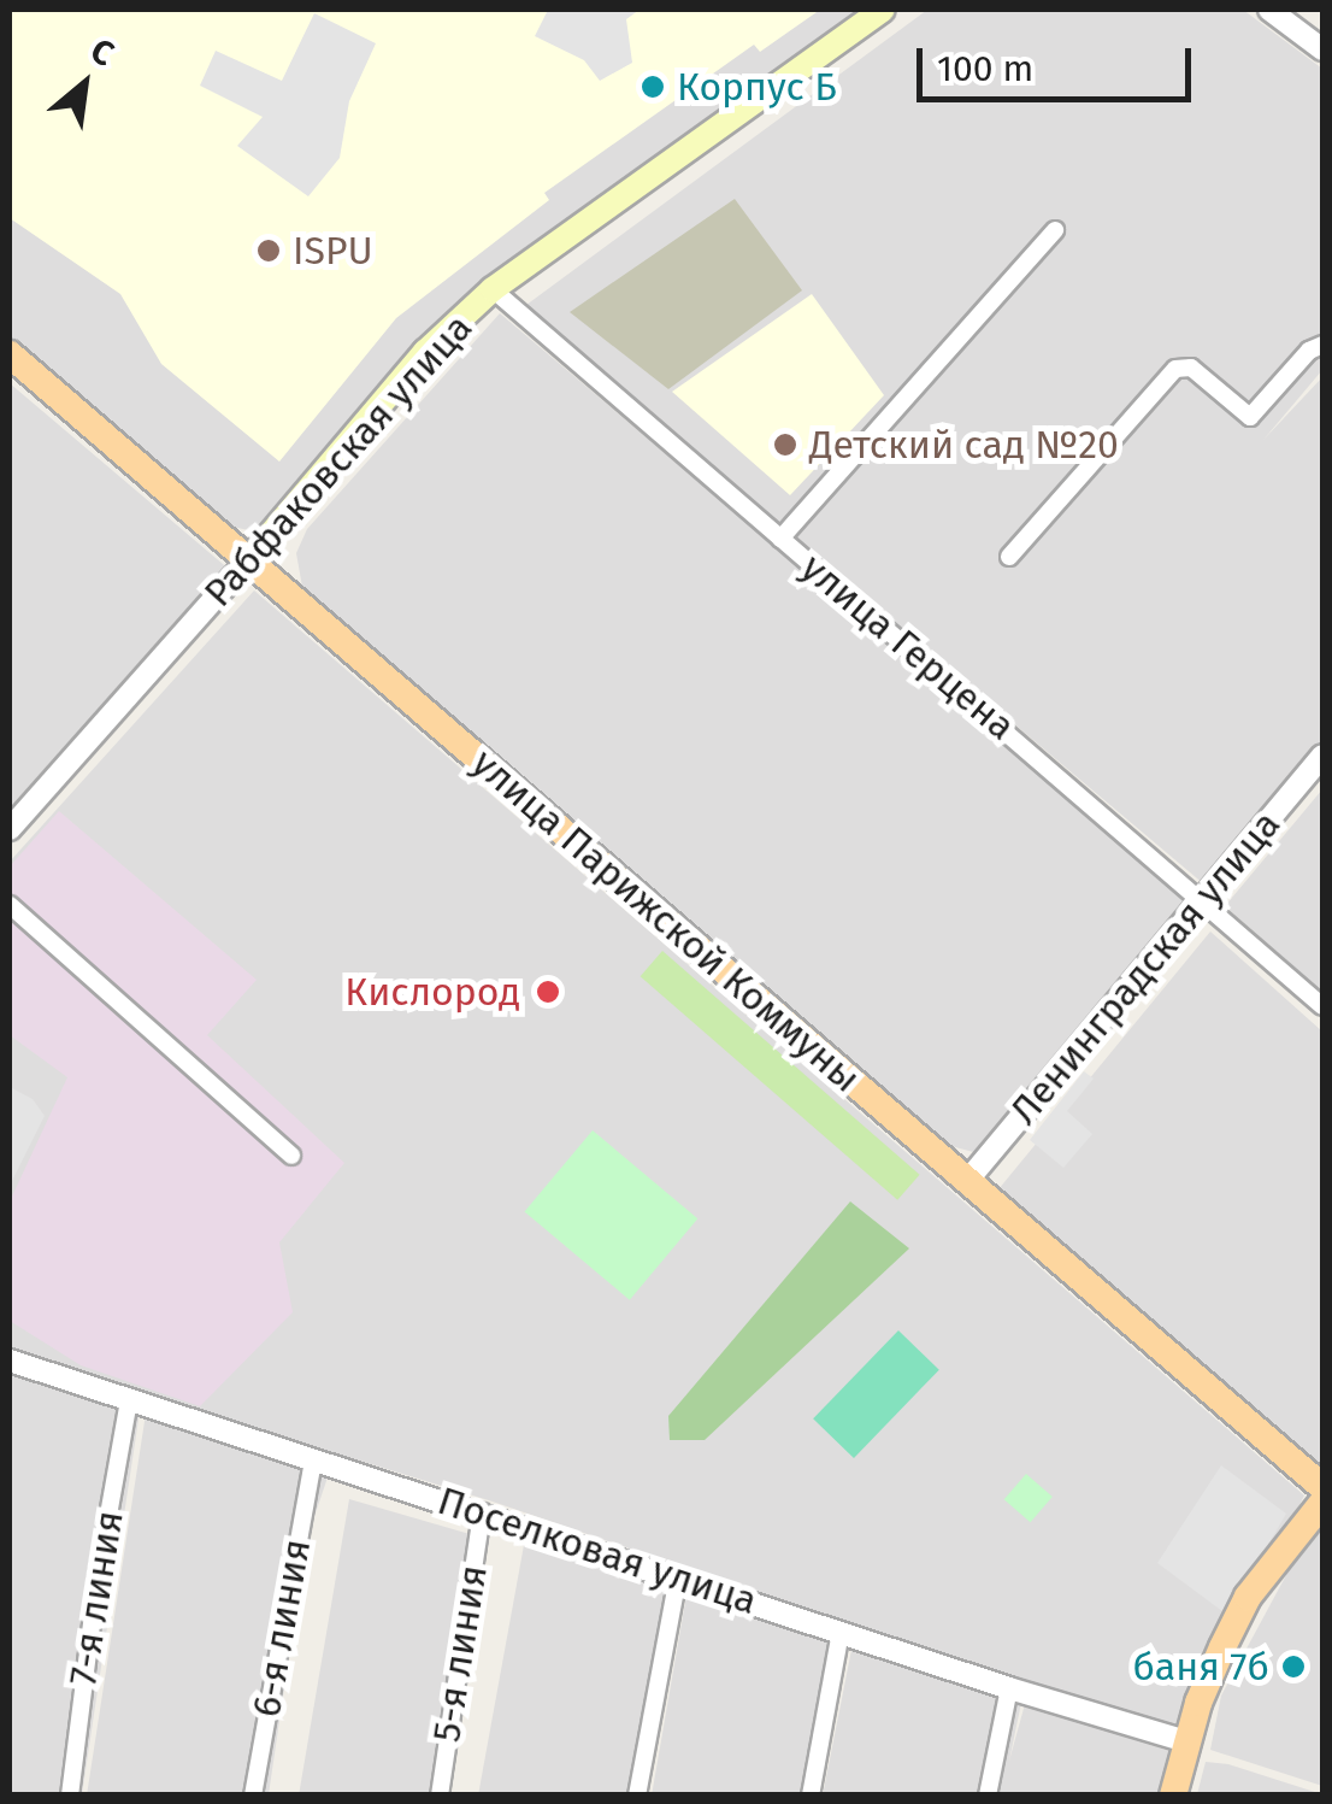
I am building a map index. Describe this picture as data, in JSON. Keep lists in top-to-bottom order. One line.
{"streets":{"main road":["Рабфаковская улица","улица Парижской Коммуны"],"street":["улица Герцена","Ленинградская улица","Поселковая улица","7-я линия","6-я линия","5-я линия"]},"crossings":[["Рабфаковская улица","улица Герцена"],["Рабфаковская улица","улица Парижской Коммуны"],["улица Герцена","Ленинградская улица"],["улица Парижской Коммуны","Ленинградская улица"],["Поселковая улица","7-я линия"],["Поселковая улица","6-я линия"],["Поселковая улица","5-я линия"]],"places":["Корпус Б","ISPU","Детский сад №20","Кислород","баня 7б"],"scale_bar":"100 m","north":"top right"}
